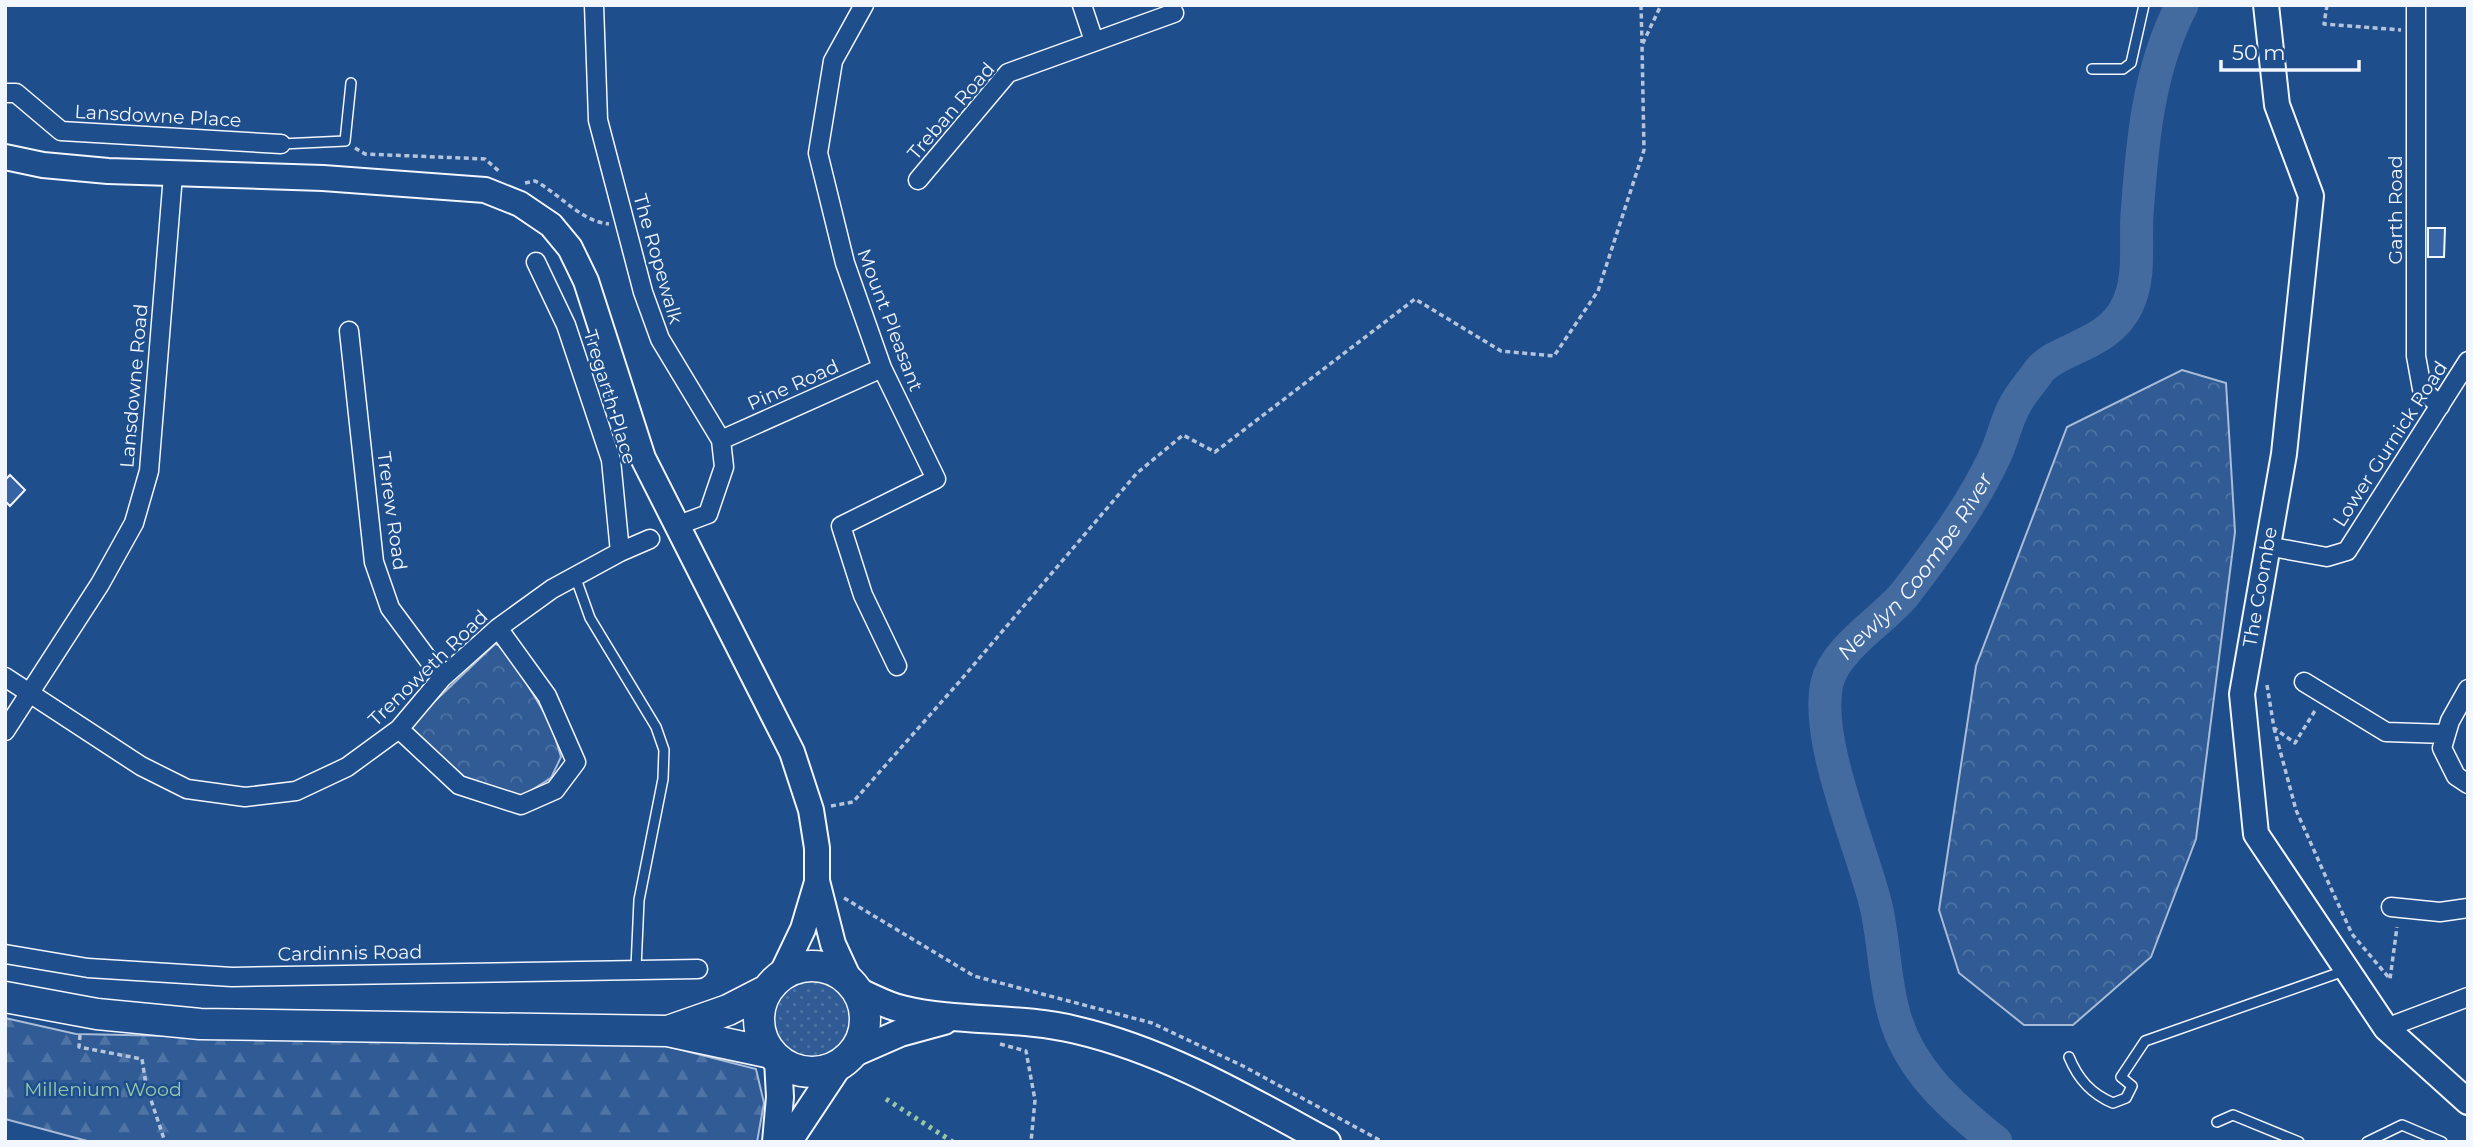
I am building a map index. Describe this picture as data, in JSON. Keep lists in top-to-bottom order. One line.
{"streets":{"street":["Treban Road","Lansdowne Place","Garth Road","The Ropewalk","Mount Pleasant","Pine Road","Lansdowne Road","Tregarth Place","Lower Gurnick Road","Trerew Road","The Coombe","Trenoweth Road","Cardinnis Road"]},"crossings":[["Garth Road","Lower Gurnick Road"],["The Ropewalk","Pine Road"],["Mount Pleasant","Pine Road"],["Lansdowne Road","Trenoweth Road"],["Tregarth Place","Trenoweth Road"],["Lower Gurnick Road","The Coombe"],["Trerew Road","Trenoweth Road"]],"water":["Newlyn Coombe River"],"parks":["Millenium Wood"],"scale_bar":"50 m"}
